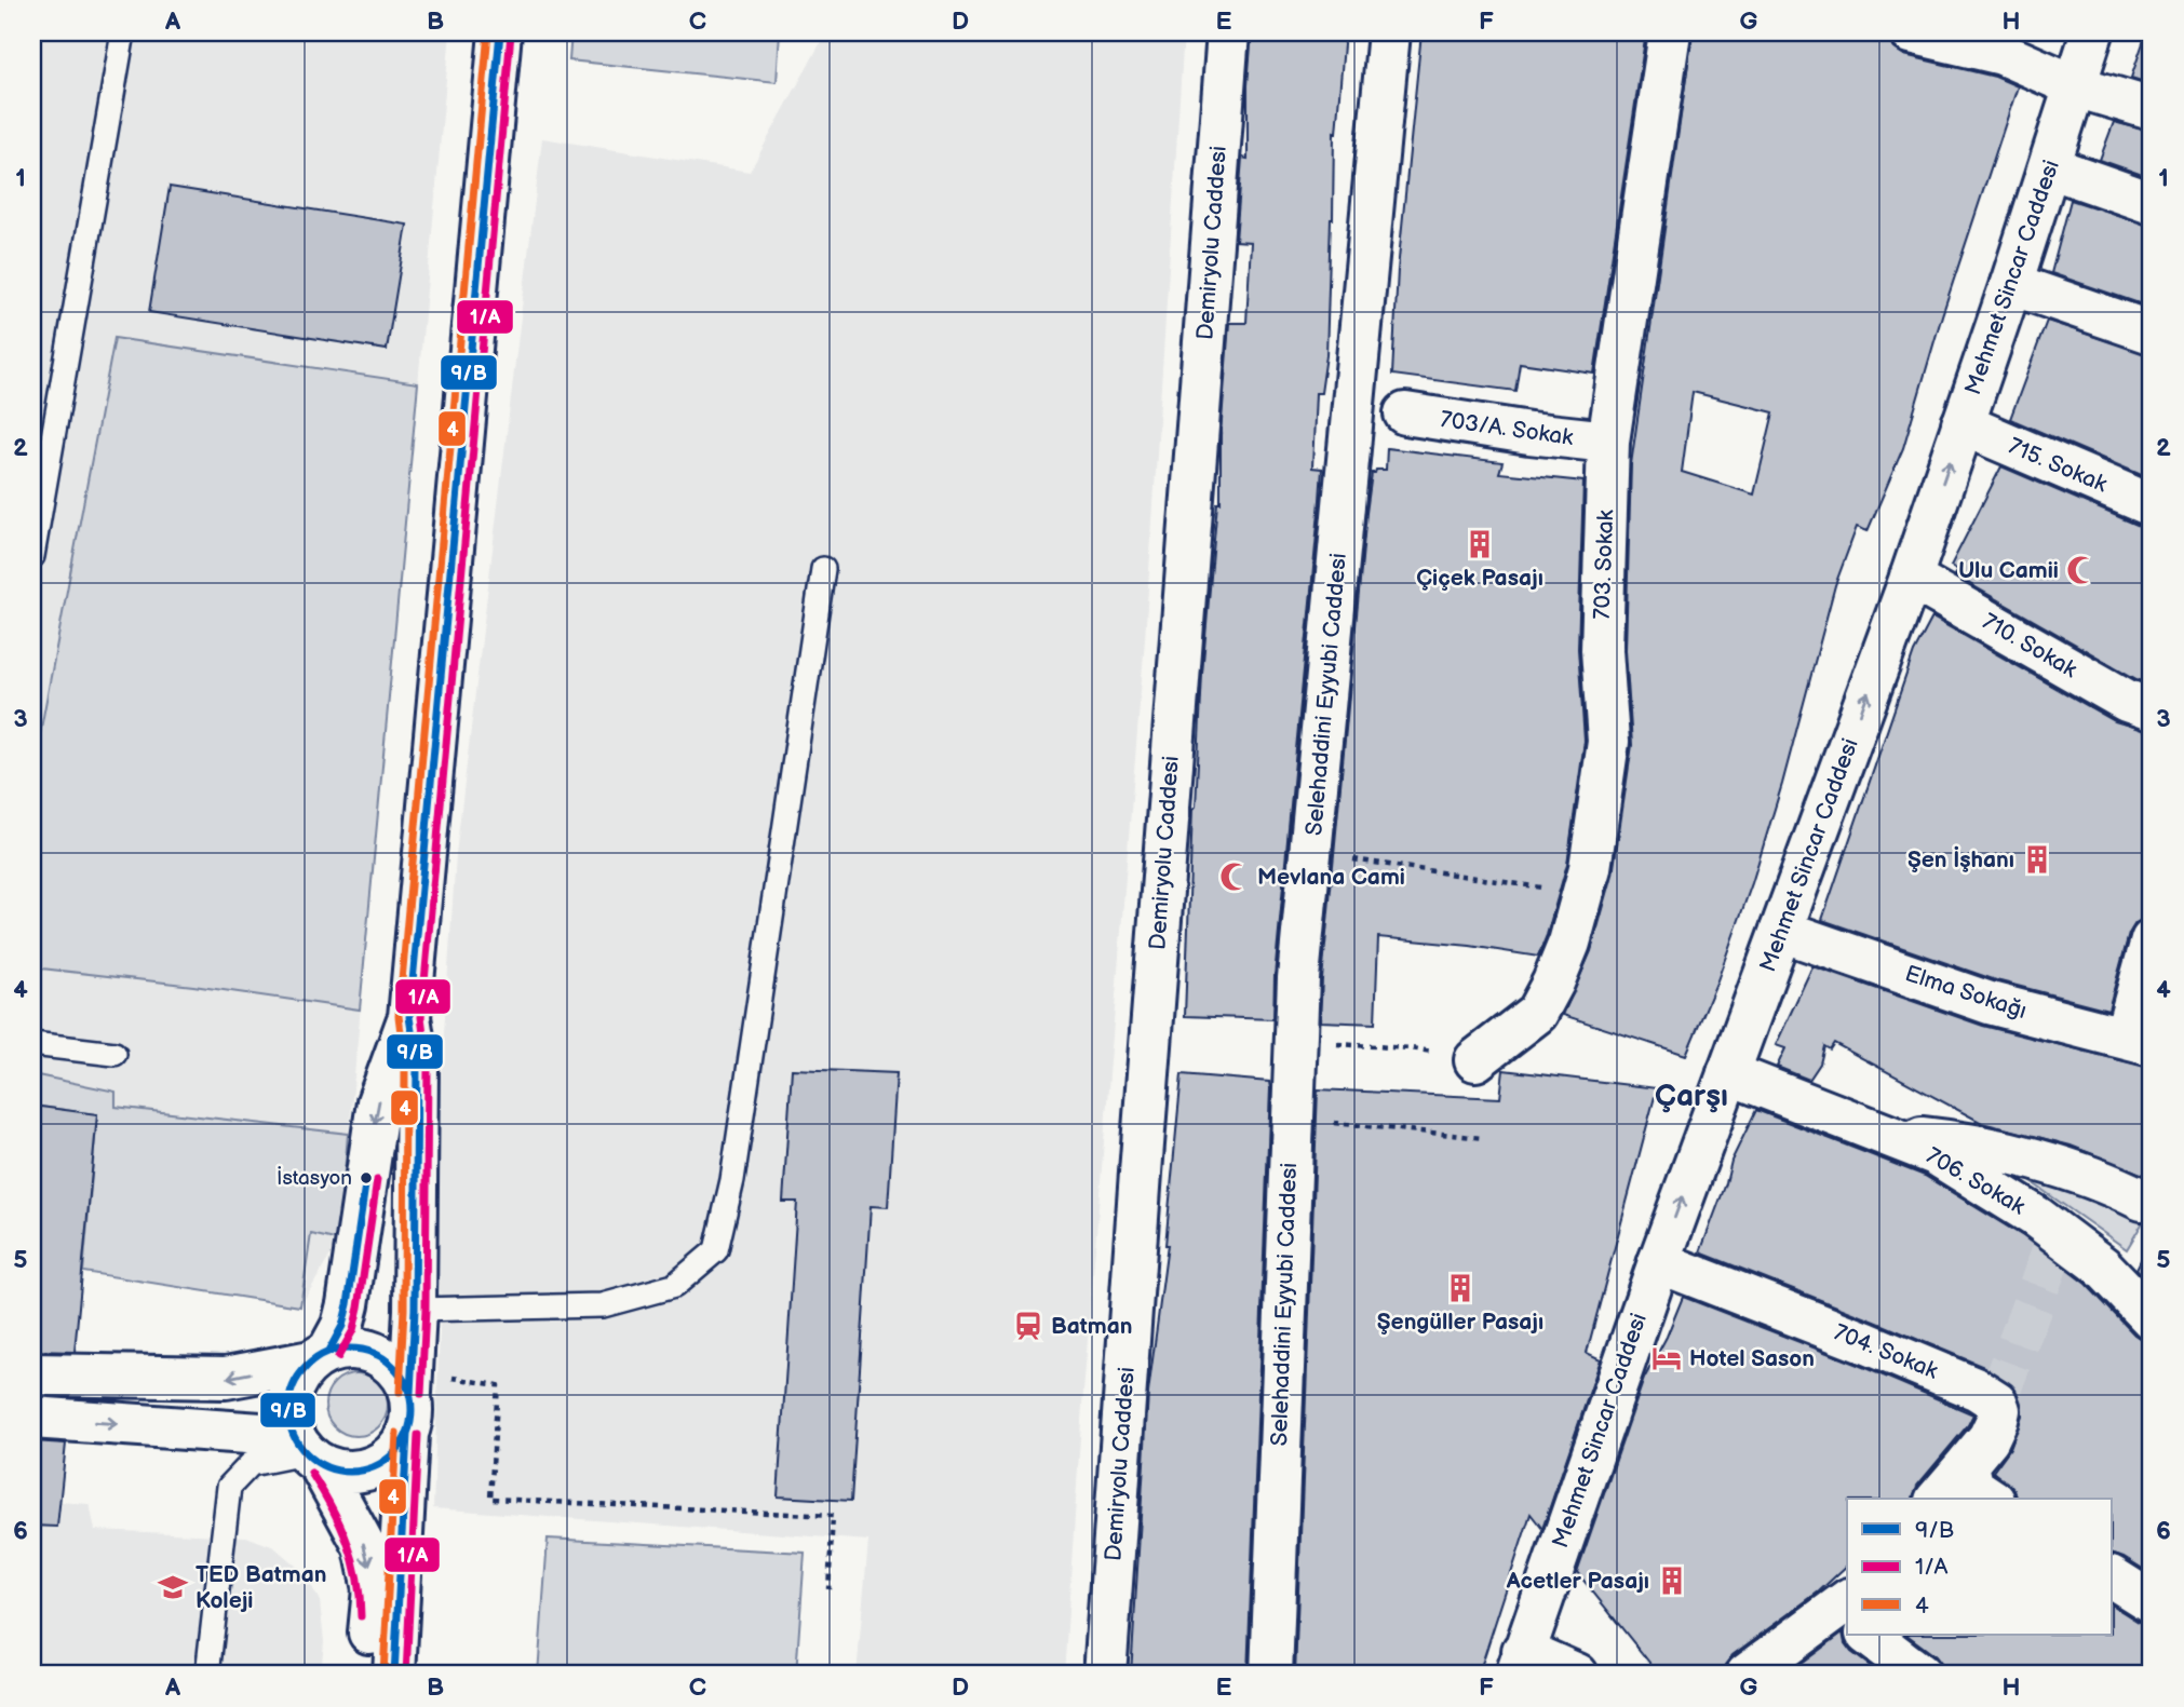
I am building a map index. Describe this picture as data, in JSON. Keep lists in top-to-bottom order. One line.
{"streets":{"street":["Demiryolu Caddesi","Mehmet Sincar Caddesi","703/A. Sokak","715. Sokak","703. Sokak","710. Sokak","Selehaddini Eyyubi Caddesi","Elma Sokağı","706. Sokak","704. Sokak"]},"crossings":[["Mehmet Sincar Caddesi","715. Sokak"],["Mehmet Sincar Caddesi","710. Sokak"],["Mehmet Sincar Caddesi","Elma Sokağı"],["Mehmet Sincar Caddesi","706. Sokak"],["Mehmet Sincar Caddesi","704. Sokak"],["703/A. Sokak","703. Sokak"]],"one_way":["Mehmet Sincar Caddesi"],"districts":["Çarşı"],"places":{"building":["Çiçek Pasajı","Şen İşhanı","Şengüller Pasajı","Acetler Pasajı"],"mosque":["Ulu Camii","Mevlana Cami"],"other":["İstasyon"],"station":["Batman"],"hotel":["Hotel Sason"],"school or university":["TED Batman Koleji"]},"lines":["transit line 9/B","transit line 4","transit line 1/A"],"legend":["9/B","1/A","4"],"grid":{"columns":["A","B","C","D","E","F","G","H"],"rows":["1","2","3","4","5","6"]}}
